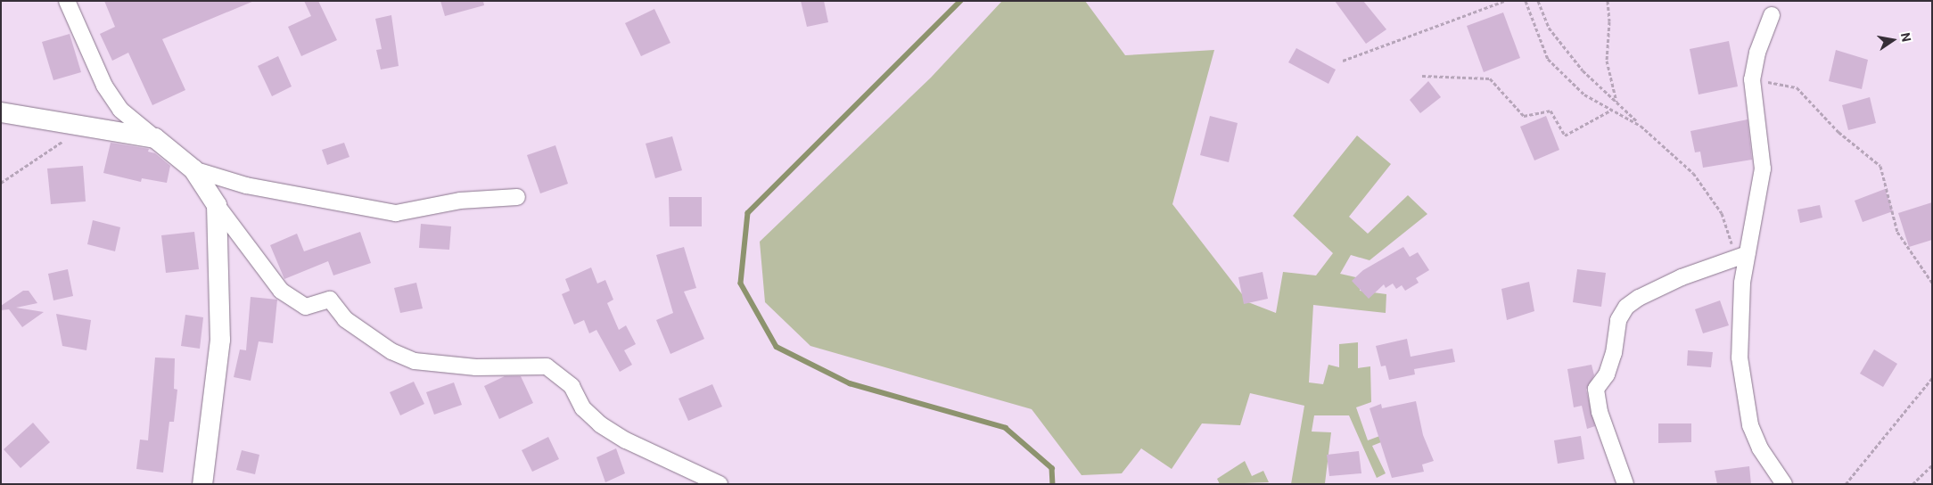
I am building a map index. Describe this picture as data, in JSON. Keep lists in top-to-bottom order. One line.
{"north":"right"}
